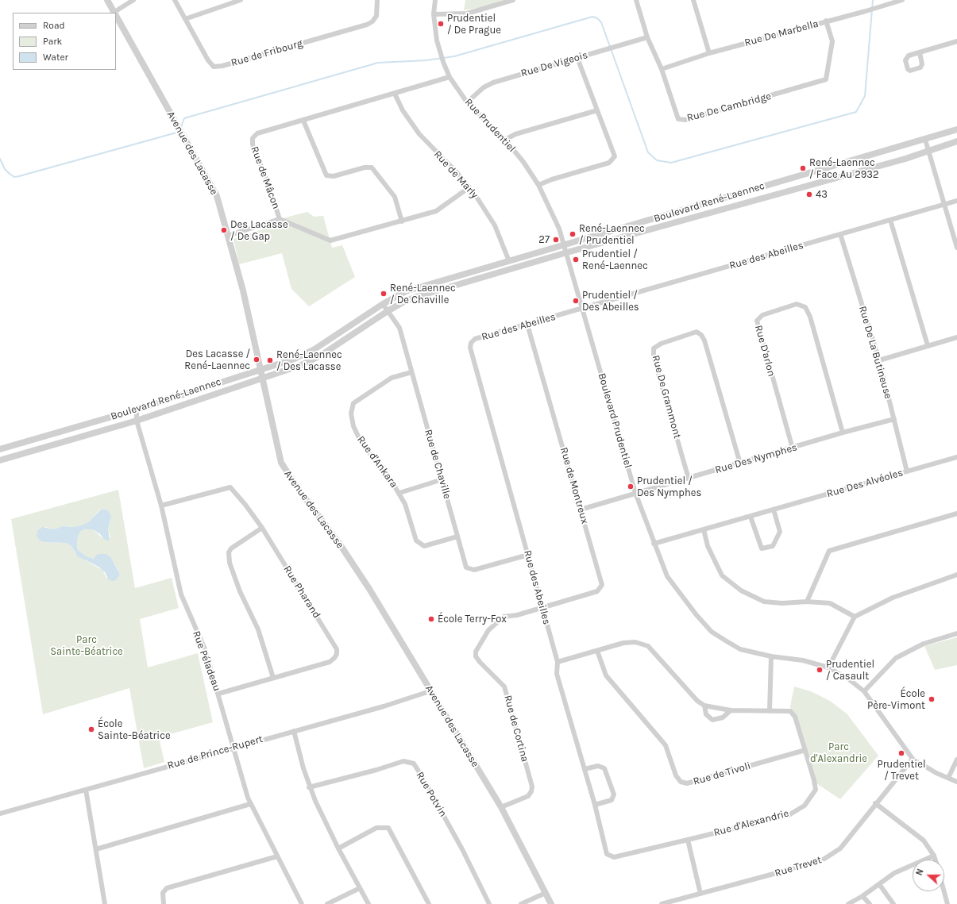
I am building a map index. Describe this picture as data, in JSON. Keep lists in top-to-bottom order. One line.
{"streets":{"street":["Rue De Marbella","Rue de Fribourg","Rue De Vigeois","Rue De Cambridge","Rue Prudentiel","Avenue des Lacasse","Rue de Marly","Rue de Mâcon","Boulevard René-Laennec","Rue des Abeilles","Rue D'arlon","Rue De La Butineuse","Rue De Grammont","Boulevard Prudentiel","Rue Des Nymphes","Rue d'Ankara","Rue de Chaville","Rue Des Alvéoles","Rue de Montreux","Rue Pharand","Rue Péladeau","Rue de Cortina","Rue de Prince-Rupert","Rue de Tivoli","Rue Potvin","Rue d'Alexandrie","Rue Trevet"]},"crossings":[["Rue De Marbella","Rue De Cambridge"],["Rue De Vigeois","Rue De Cambridge"],["Rue De Vigeois","Rue Prudentiel"],["Rue Prudentiel","Rue de Mâcon"],["Rue Prudentiel","Boulevard René-Laennec"],["Rue Prudentiel","Boulevard Prudentiel"],["Avenue des Lacasse","Boulevard René-Laennec"],["Avenue des Lacasse","Rue de Cortina"],["Avenue des Lacasse","Rue de Prince-Rupert"],["Rue de Marly","Rue de Mâcon"],["Rue de Marly","Boulevard René-Laennec"],["Boulevard René-Laennec","Boulevard Prudentiel"],["Boulevard René-Laennec","Rue de Chaville"],["Boulevard René-Laennec","Rue Péladeau"],["Rue des Abeilles","Rue De La Butineuse"],["Rue des Abeilles","Boulevard Prudentiel"],["Rue des Abeilles","Rue de Chaville"],["Rue des Abeilles","Rue de Montreux"],["Rue des Abeilles","Rue de Cortina"],["Rue des Abeilles","Rue d'Alexandrie"],["Rue D'arlon","Rue Des Nymphes"],["Rue De La Butineuse","Rue Des Nymphes"],["Rue De La Butineuse","Rue Des Alvéoles"],["Rue De Grammont","Rue Des Nymphes"],["Boulevard Prudentiel","Rue Des Nymphes"],["Boulevard Prudentiel","Rue Des Alvéoles"],["Boulevard Prudentiel","Rue Trevet"],["Rue Des Nymphes","Rue de Montreux"],["Rue d'Ankara","Rue de Chaville"],["Rue de Montreux","Rue de Cortina"],["Rue Pharand","Rue Péladeau"],["Rue Péladeau","Rue de Prince-Rupert"],["Rue de Tivoli","Rue d'Alexandrie"]],"parks":["Parc Sainte-Béatrice","Parc d'Alexandrie"],"places":["Prudentiel / De Prague","René-Laennec / Face Au 2932","43","Des Lacasse / De Gap","René-Laennec / Prudentiel","27","Prudentiel / René-Laennec","René-Laennec / De Chaville","Prudentiel / Des Abeilles","Des Lacasse / René-Laennec","René-Laennec / Des Lacasse","Prudentiel / Des Nymphes","École Terry-Fox","Prudentiel / Casault","École Père-Vimont","École Sainte-Béatrice","Prudentiel / Trevet"],"legend":["Road","Park","Water"],"north":"left"}
